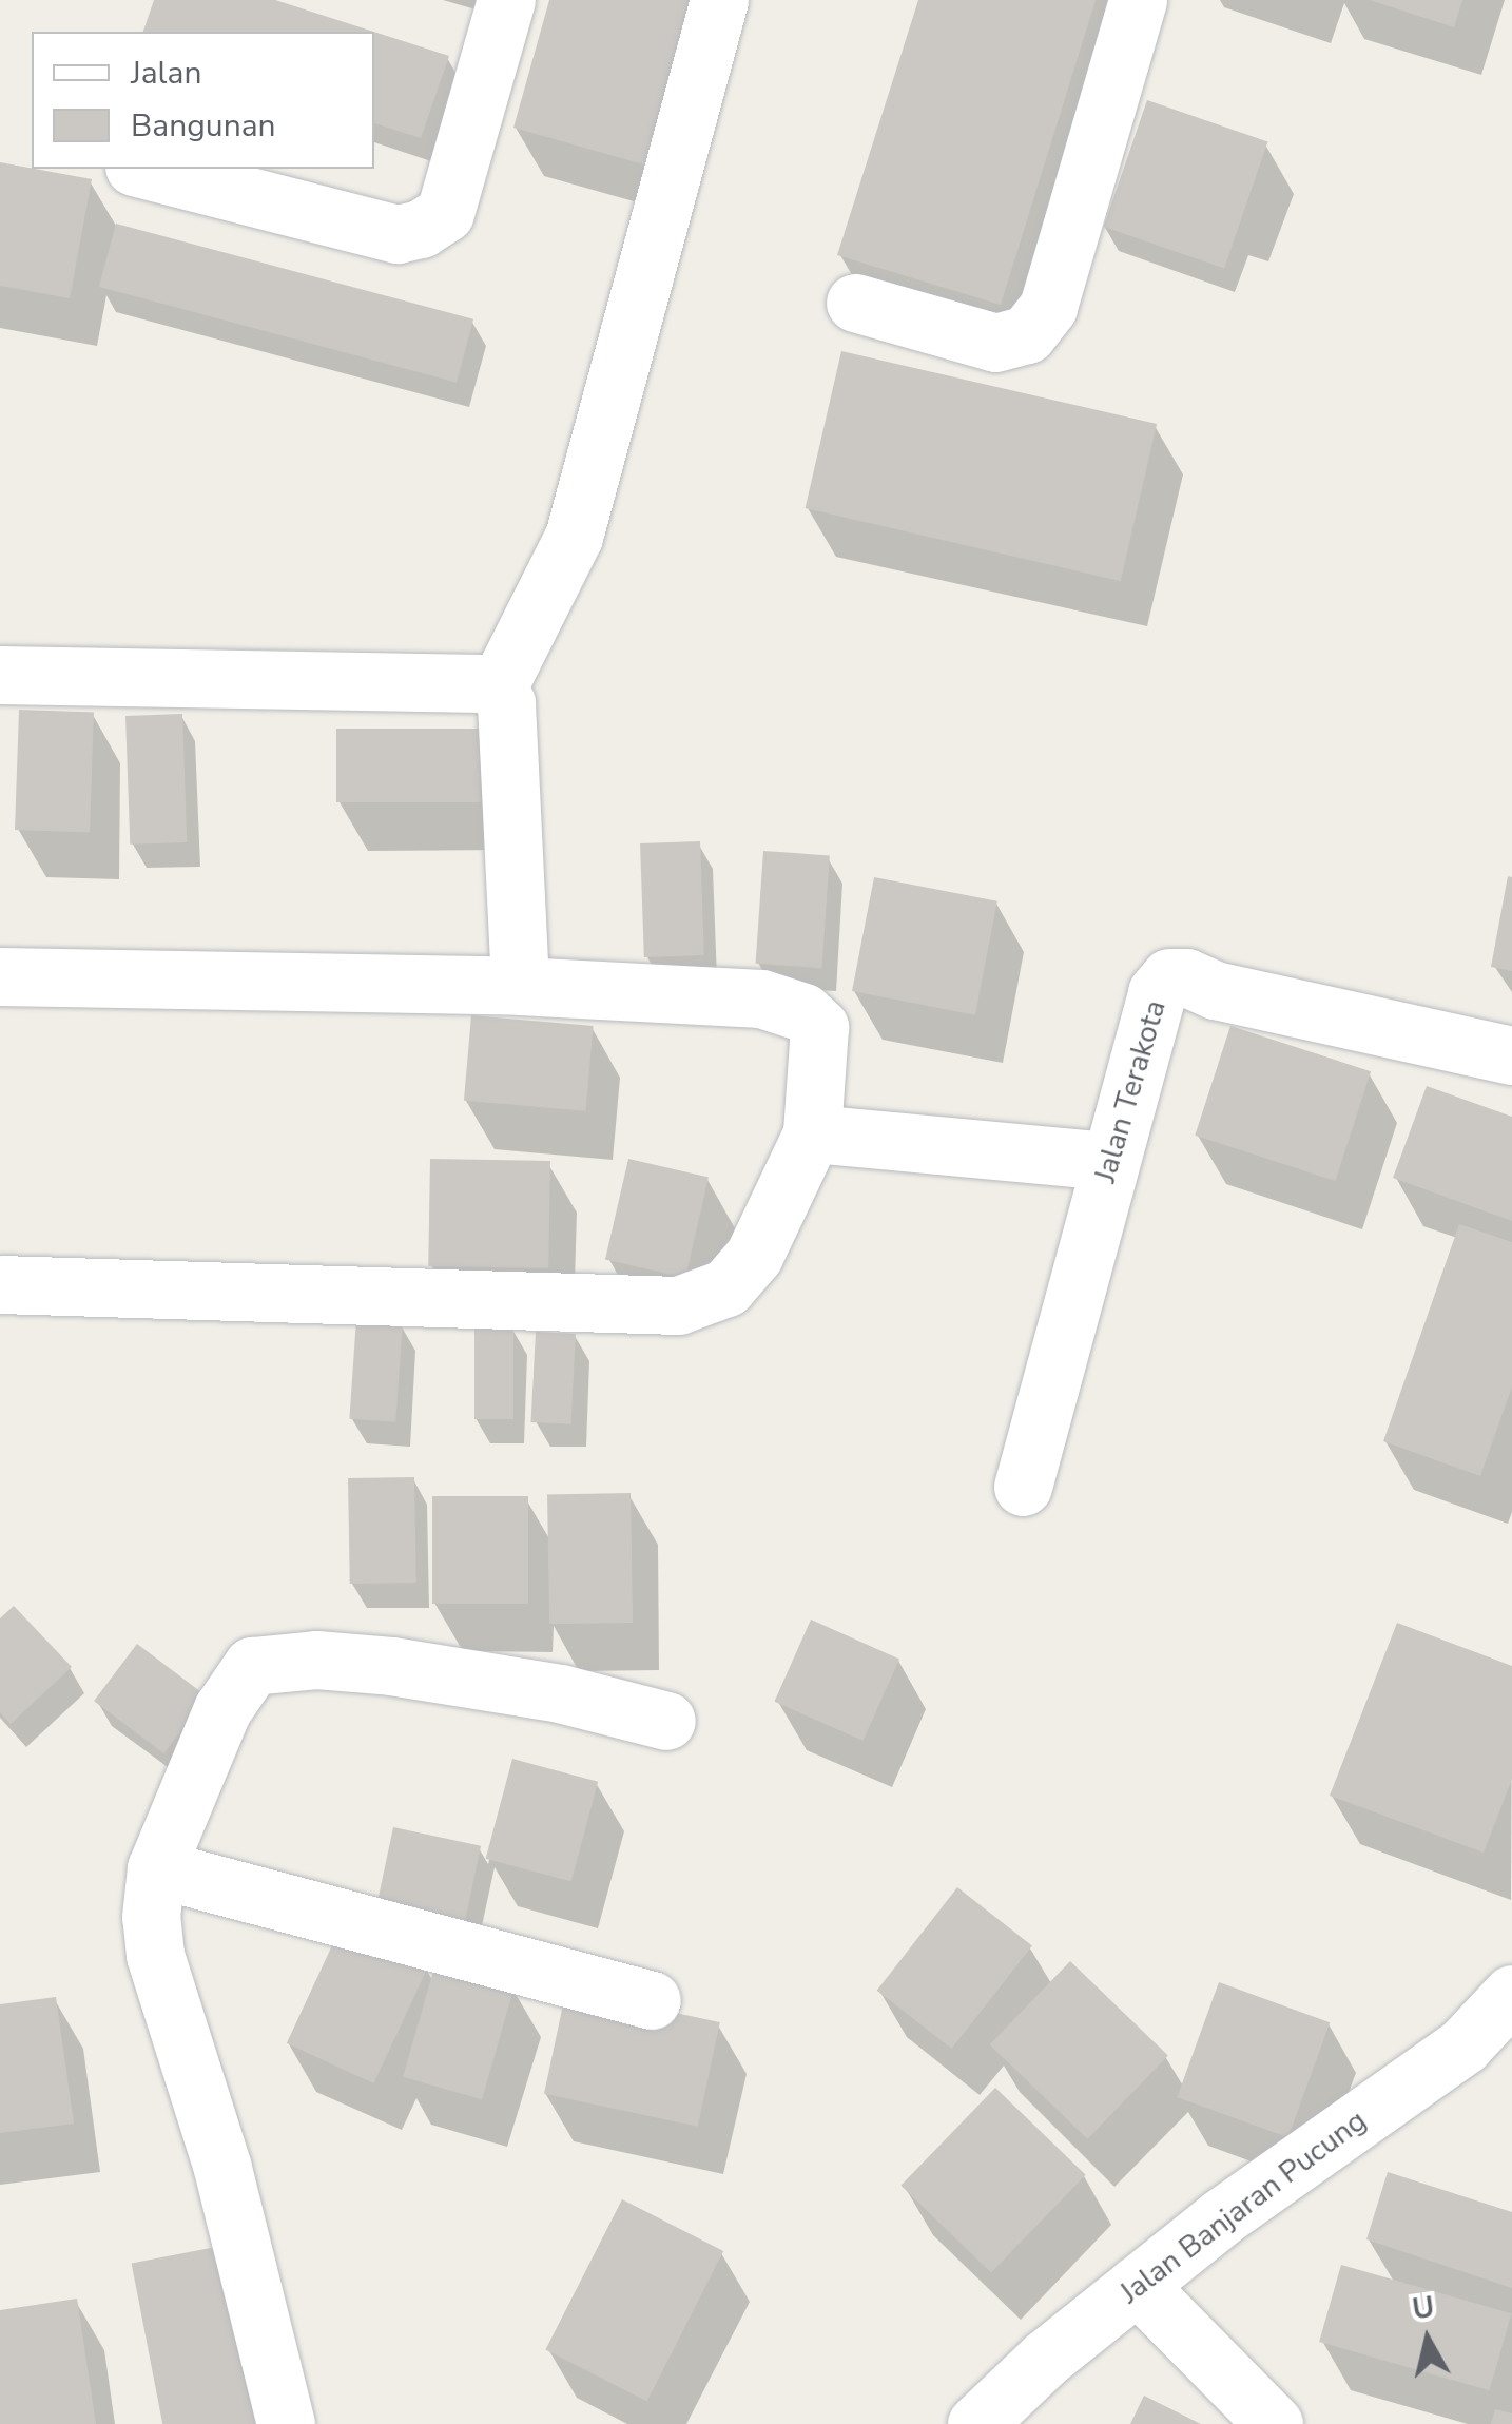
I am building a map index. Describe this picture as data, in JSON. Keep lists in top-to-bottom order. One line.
{"streets":{"street":["Jalan Terakota","Jalan Banjaran Pucung"]},"legend":["Jalan","Bangunan"],"north":"top"}
